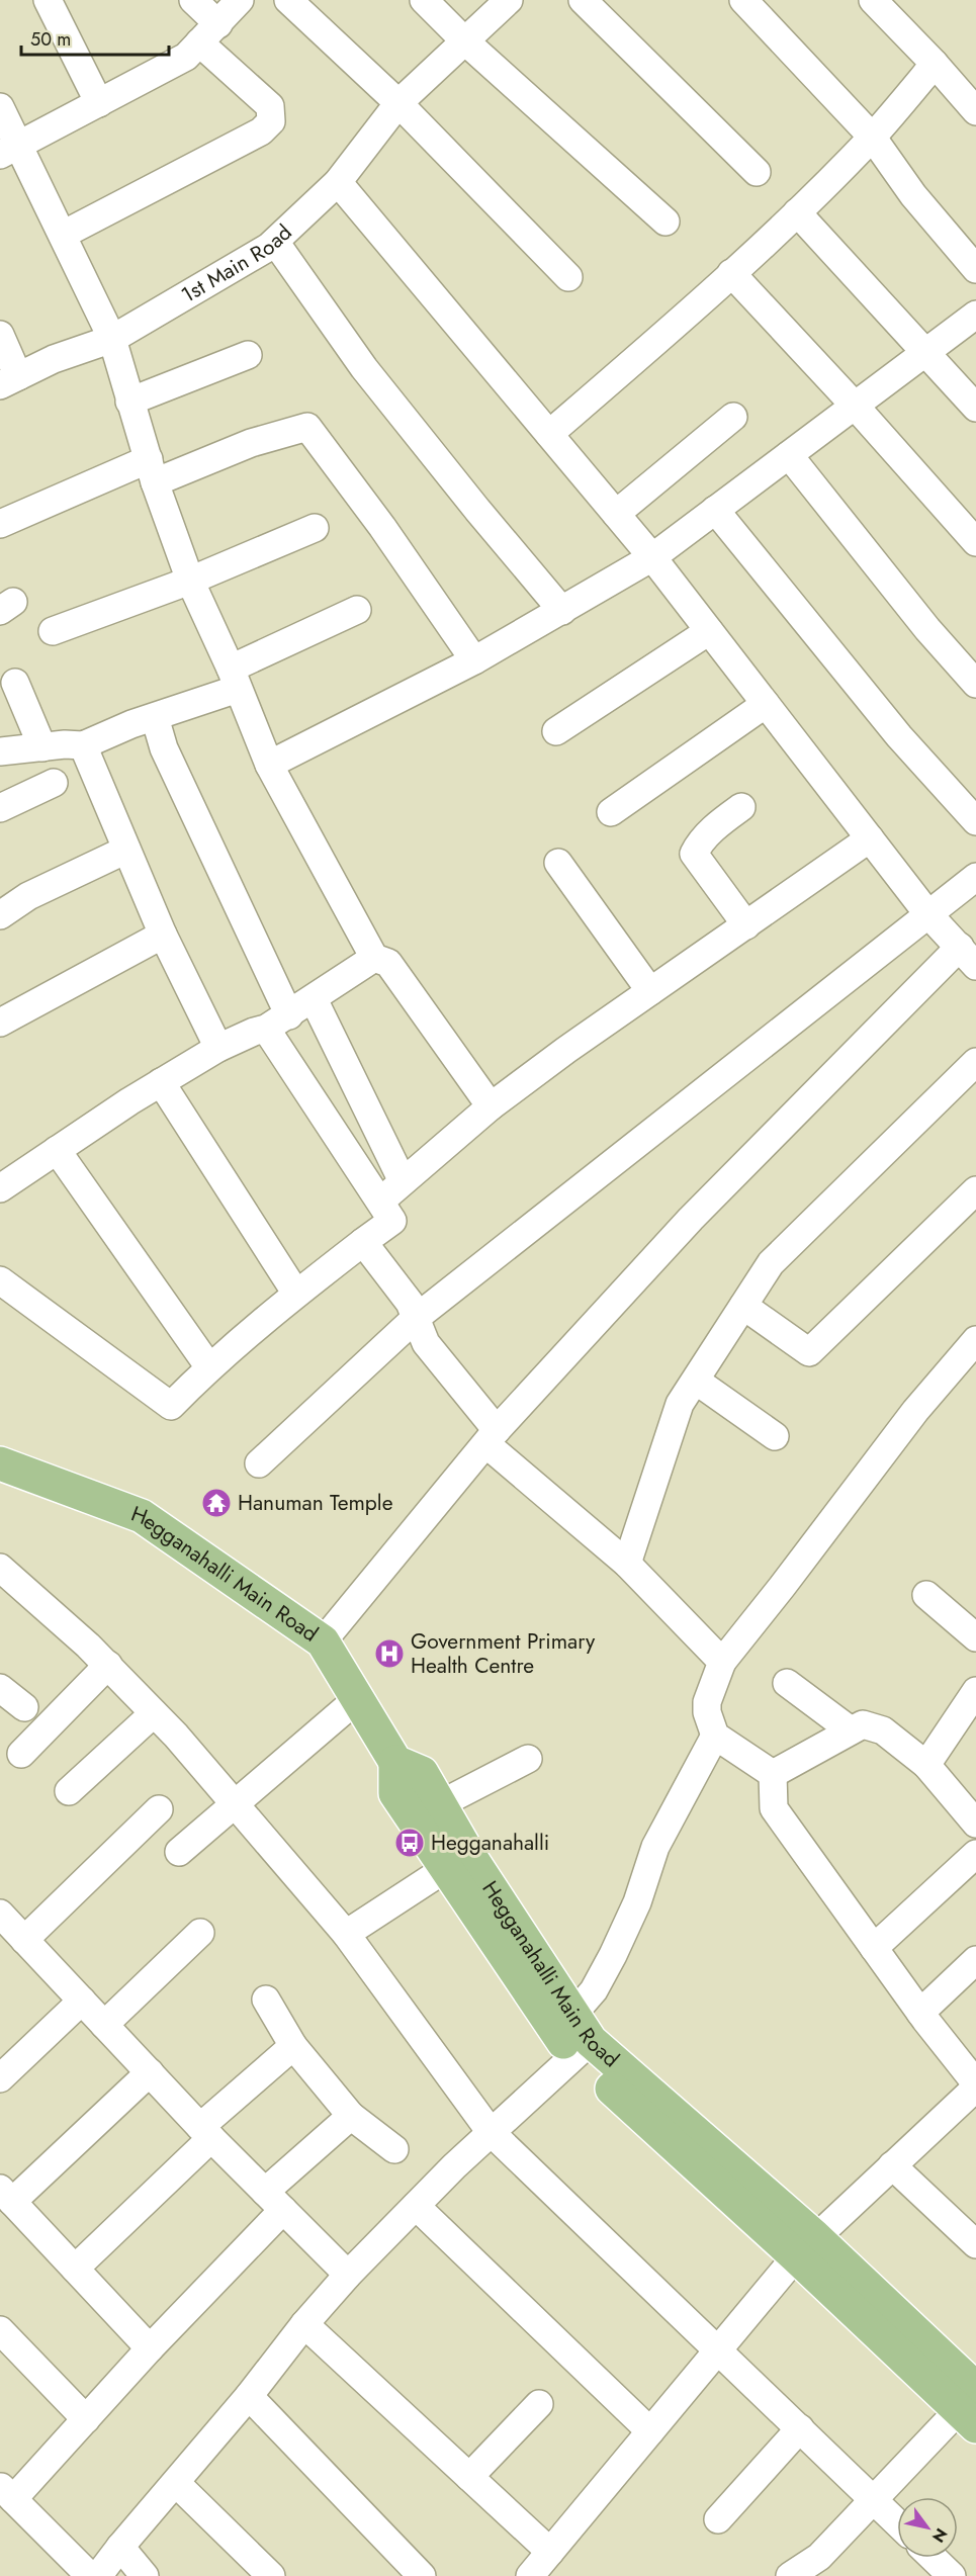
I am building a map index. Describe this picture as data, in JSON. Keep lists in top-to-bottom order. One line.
{"streets":{"main road":["Hegganahalli Main Road"],"street":["1st Main Road"]},"places":{"temple":["Hanuman Temple"],"hospital":["Government Primary Health Centre"],"bus stop":["Hegganahalli"]},"scale_bar":"50 m","north":"bottom right"}
